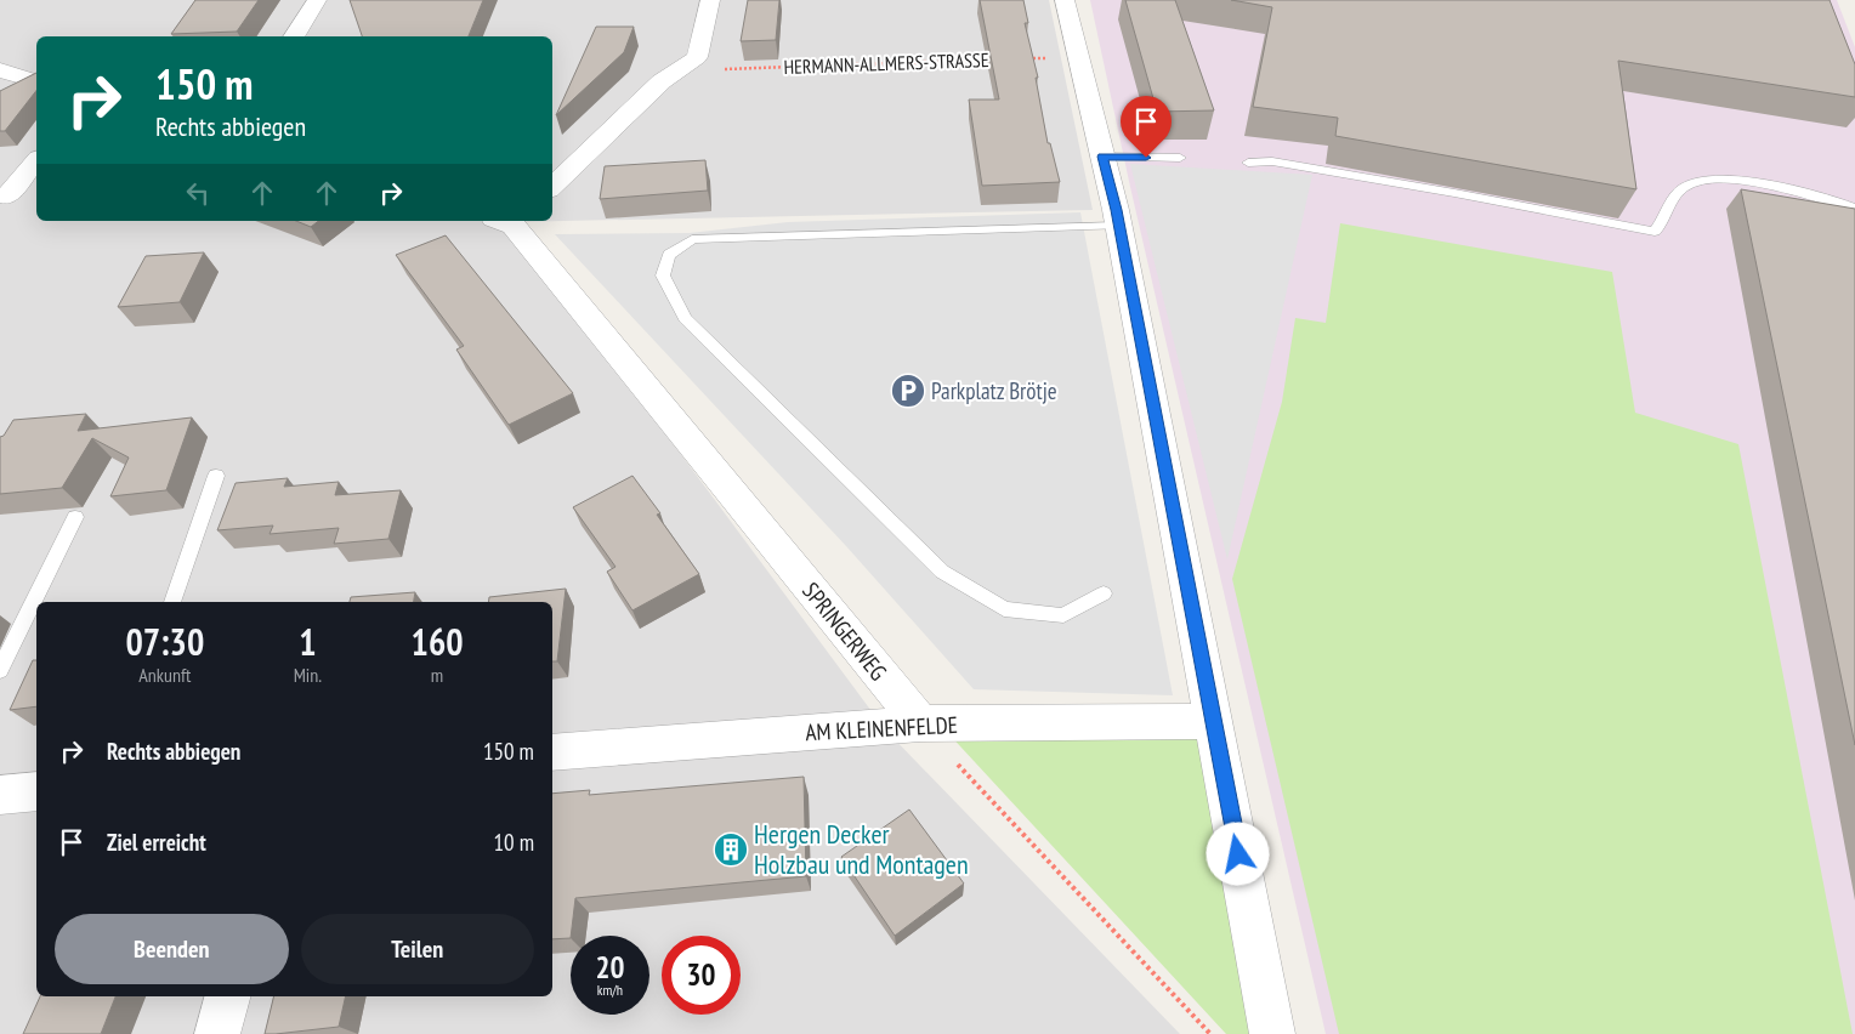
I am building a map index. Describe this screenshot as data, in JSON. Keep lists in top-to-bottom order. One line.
{"streets":{"street":["SPRINGERWEG","AM KLEINENFELDE"],"path":["HERMANN-ALLMERS-STRASSE"]},"crossings":[["SPRINGERWEG","AM KLEINENFELDE"]],"places":{"parking":["Parkplatz Brötje"],"building":["Hergen Decker Holzbau und Montagen"]},"page":{"turn":["150 m","Rechts abbiegen"],"eta":["07:30","Ankunft","1","Min.","160","m"],"list":[{"name":"Rechts abbiegen","value":"150 m"},{"name":"Ziel erreicht","value":"10 m"}],"buttons":["Beenden","Teilen"],"speed":"20 km/h","limit":"30"}}
